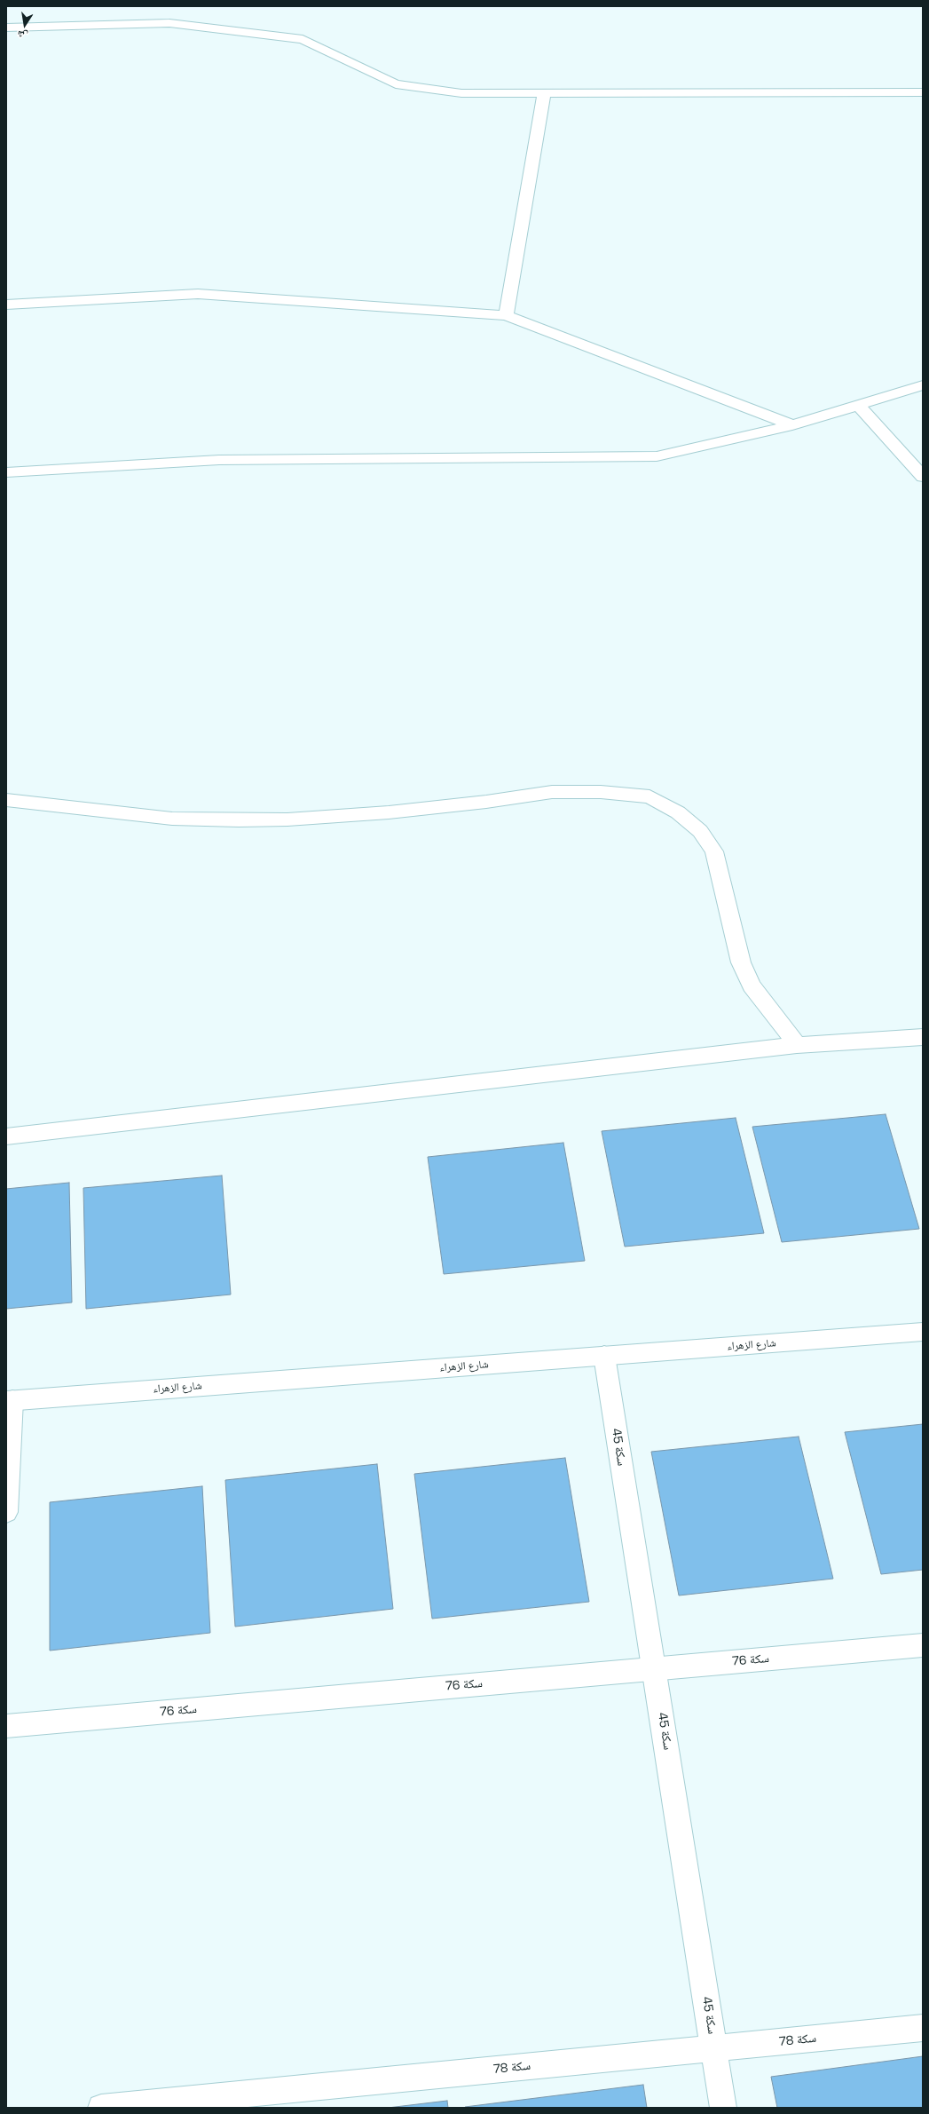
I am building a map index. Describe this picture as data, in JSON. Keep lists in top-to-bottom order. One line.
{"streets":{"street":["شارع الزهراء","سكة 45","سكة 76","سكة 78"]},"crossings":[["شارع الزهراء","سكة 45"],["سكة 45","سكة 76"],["سكة 45","سكة 78"]],"north":"bottom"}
